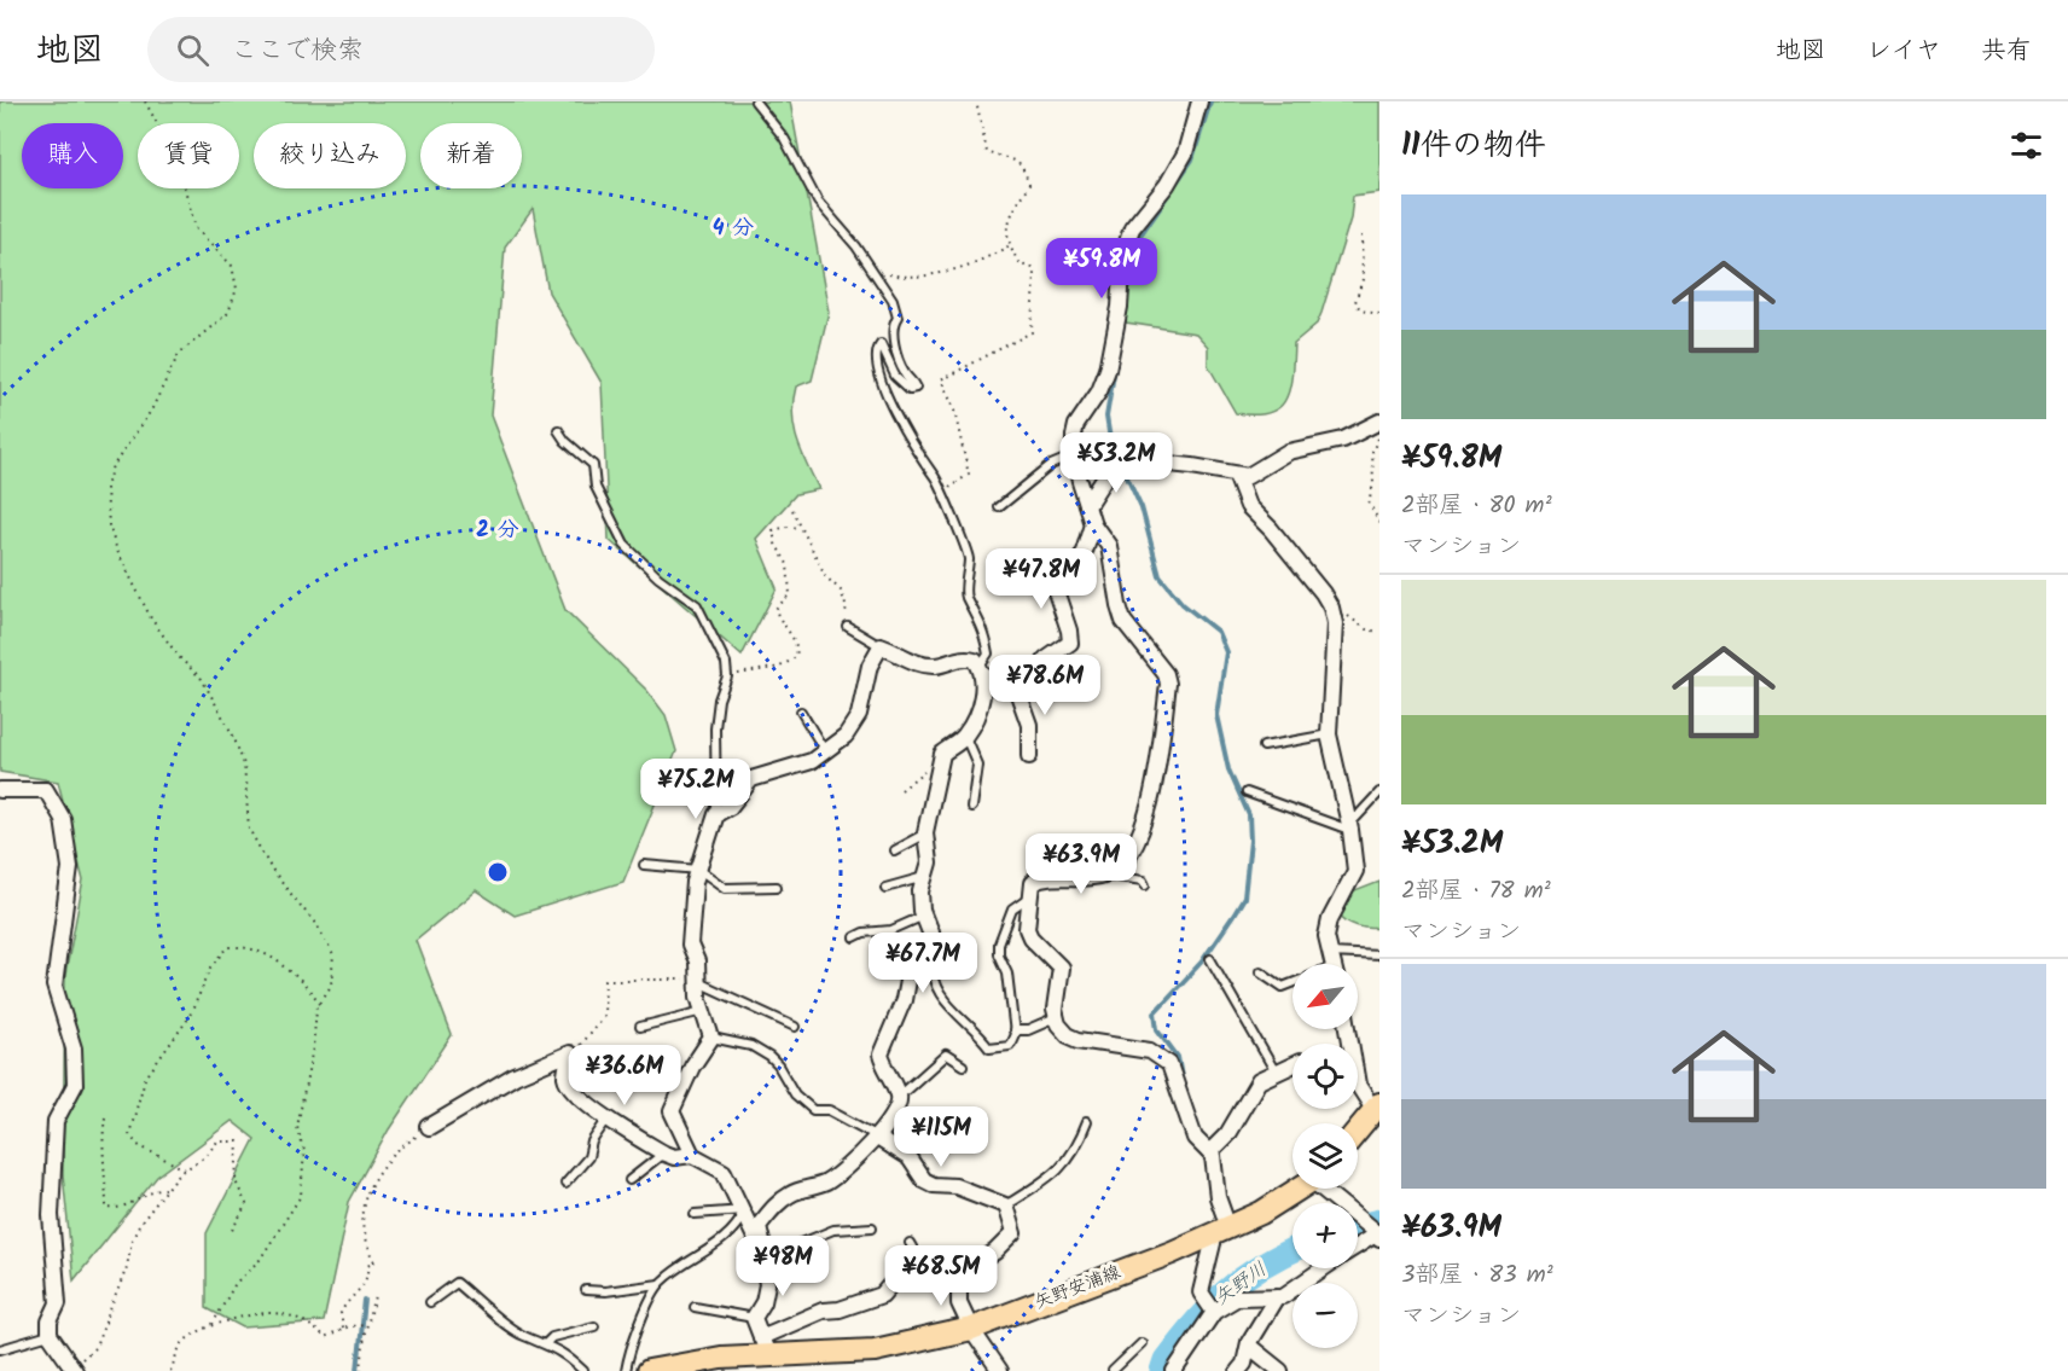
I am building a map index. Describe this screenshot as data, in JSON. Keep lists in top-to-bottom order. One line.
{"streets":{"main road":["矢野安浦線"]},"water":["矢野川"],"north":"bottom left","page":{"header":"地図","search":"ここで検索","nav":["地図","レイヤ","共有"],"heading":"11件の物件","chip":["購入","賃貸","絞り込み","新着"],"list":[{"name":"¥59.8M","note":"2部屋 · 80 m² · マンション"},{"name":"¥53.2M","note":"2部屋 · 78 m² · マンション"},{"name":"¥63.9M","note":"3部屋 · 83 m² · マンション"}],"price":["¥59.8M","¥53.2M","¥47.8M","¥78.6M","¥75.2M","¥63.9M","¥67.7M","¥36.6M","¥115M","¥98M","¥68.5M"],"map_buttons":["+","−"]},"rings":["4 分","2 分"]}
